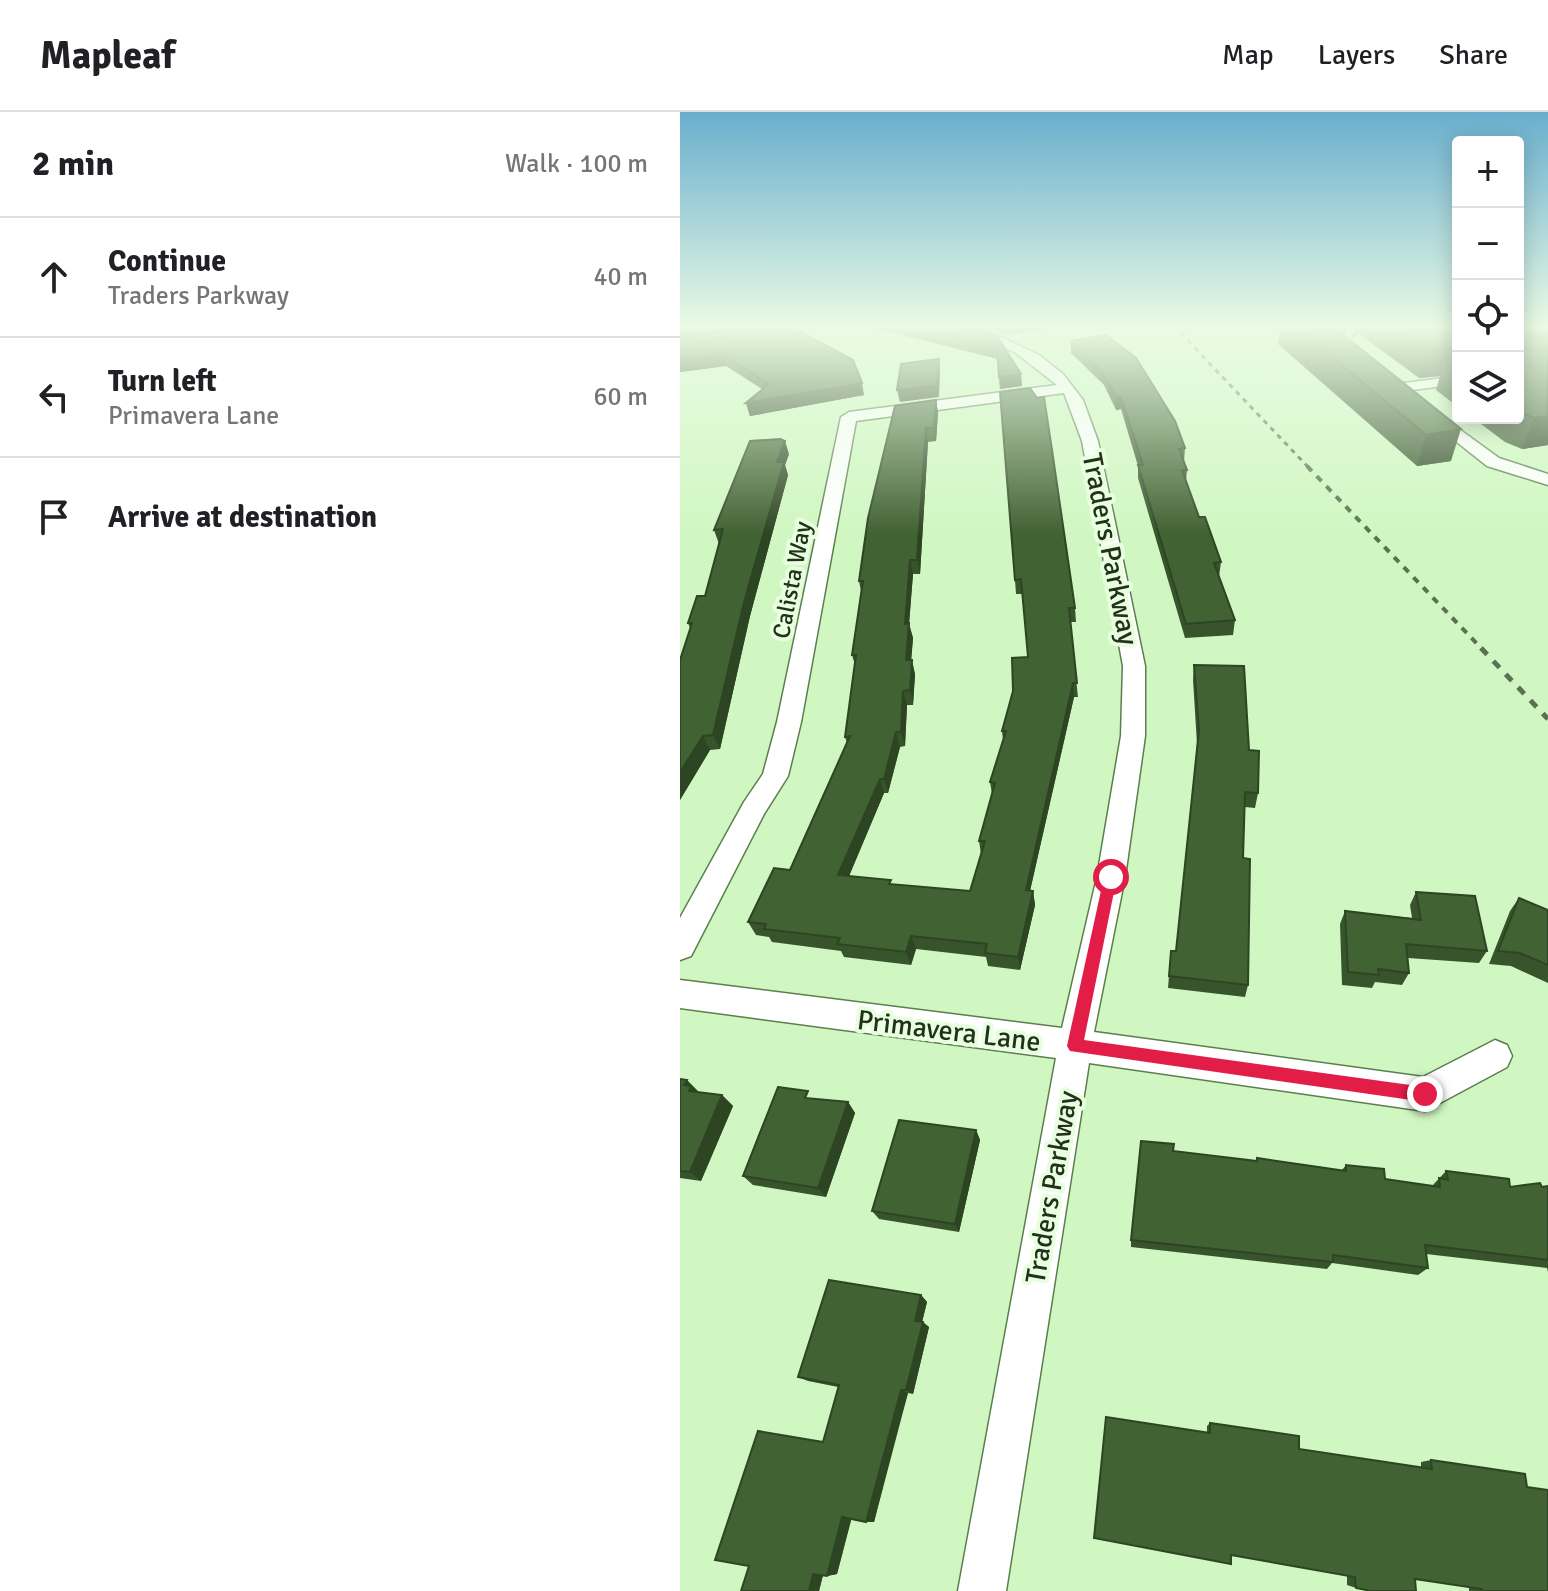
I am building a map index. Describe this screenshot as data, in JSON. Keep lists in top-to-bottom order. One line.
{"streets":{"street":["Traders Parkway","Calista Way","Primavera Lane"]},"crossings":[["Traders Parkway","Primavera Lane"]],"page":{"header":"Mapleaf","nav":["Map","Layers","Share"],"heading":["2 min","Walk · 100 m"],"map_buttons":["+","−"],"list":[["Continue","Traders Parkway","40 m"],["Turn left","Primavera Lane","60 m"],"Arrive at destination"]}}
